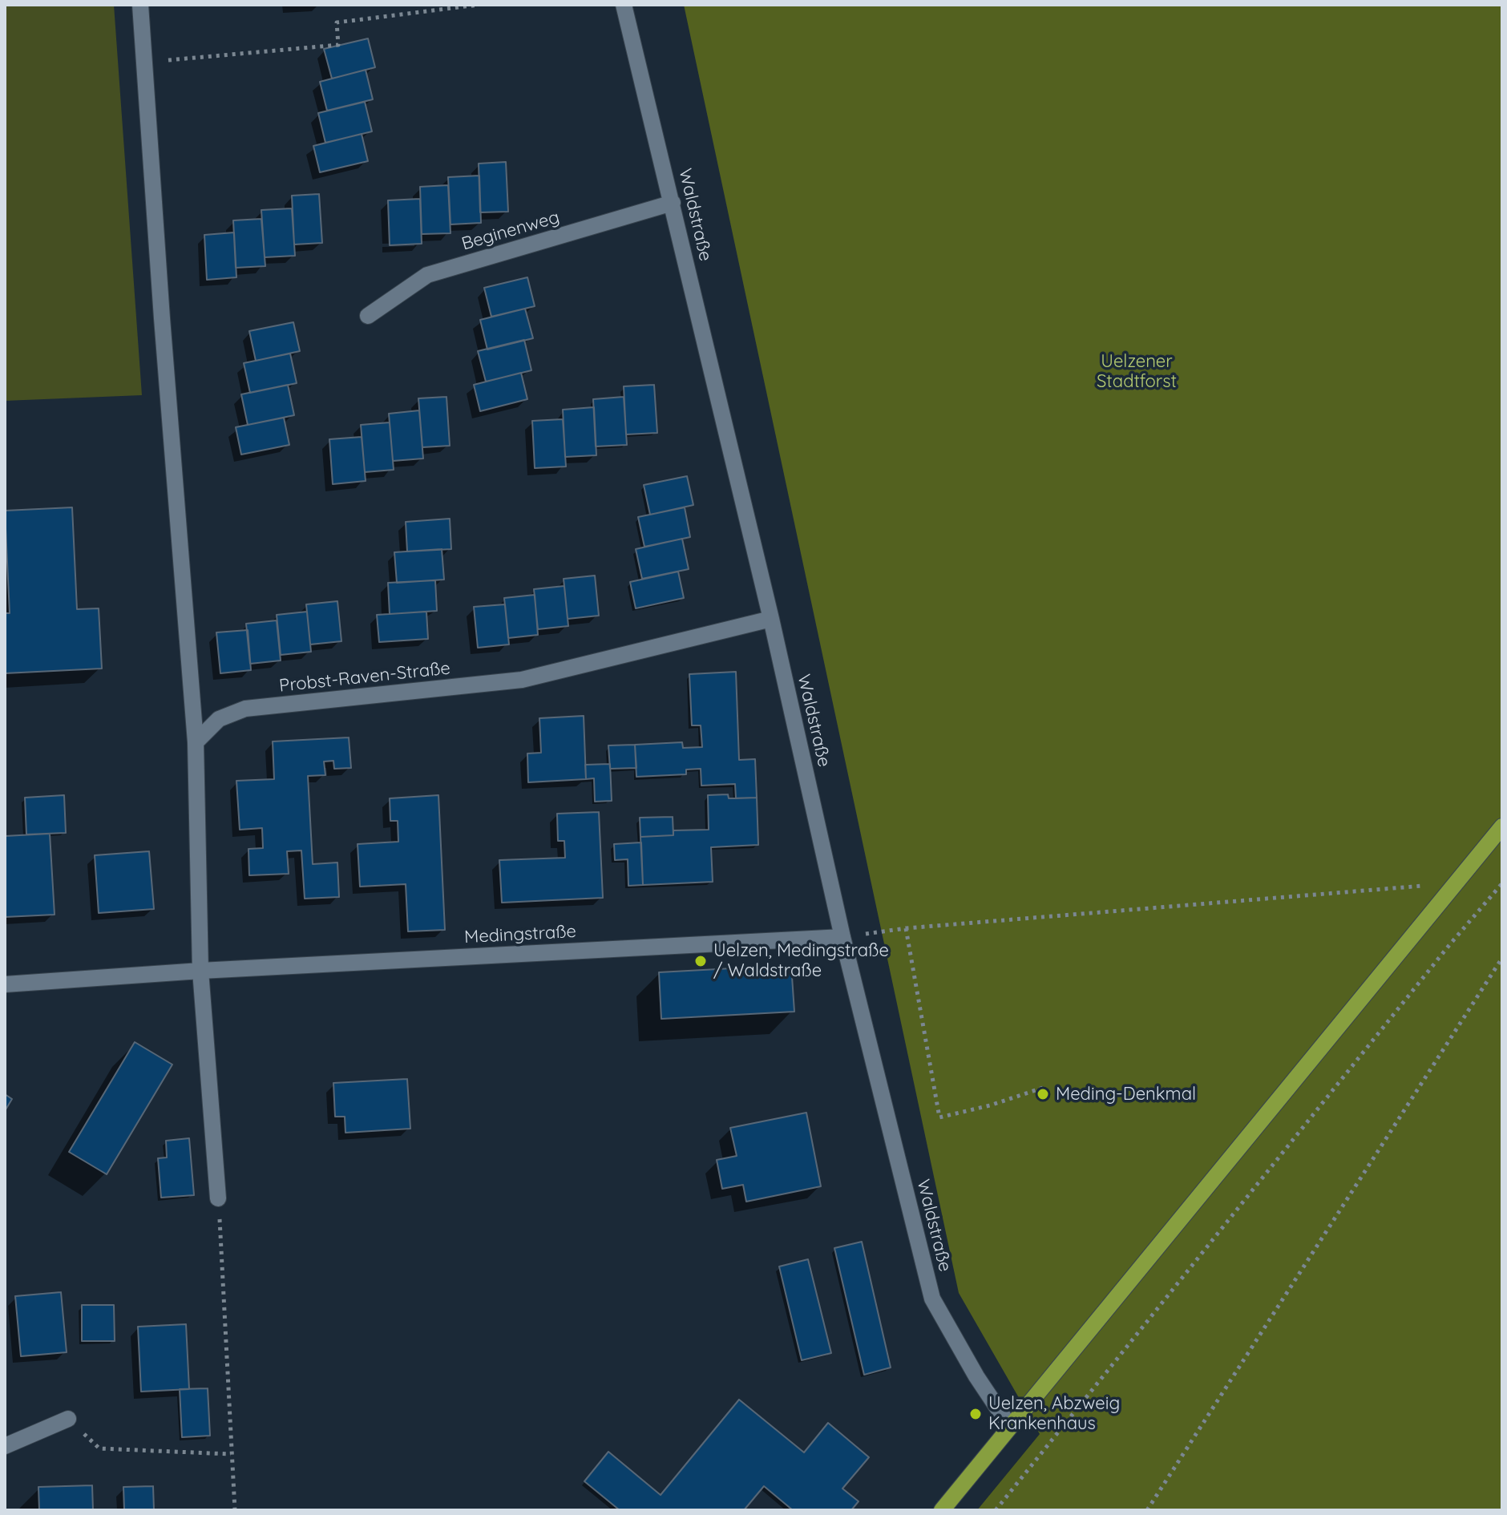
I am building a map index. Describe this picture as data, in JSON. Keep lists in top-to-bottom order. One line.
{"streets":{"street":["Waldstraße","Beginenweg","Probst-Raven-Straße","Medingstraße"]},"crossings":[["Waldstraße","Beginenweg"],["Waldstraße","Probst-Raven-Straße"],["Waldstraße","Medingstraße"]],"parks":["Uelzener Stadtforst"],"places":["Uelzen, Medingstraße / Waldstraße","Meding-Denkmal","Uelzen, Abzweig Krankenhaus"]}
